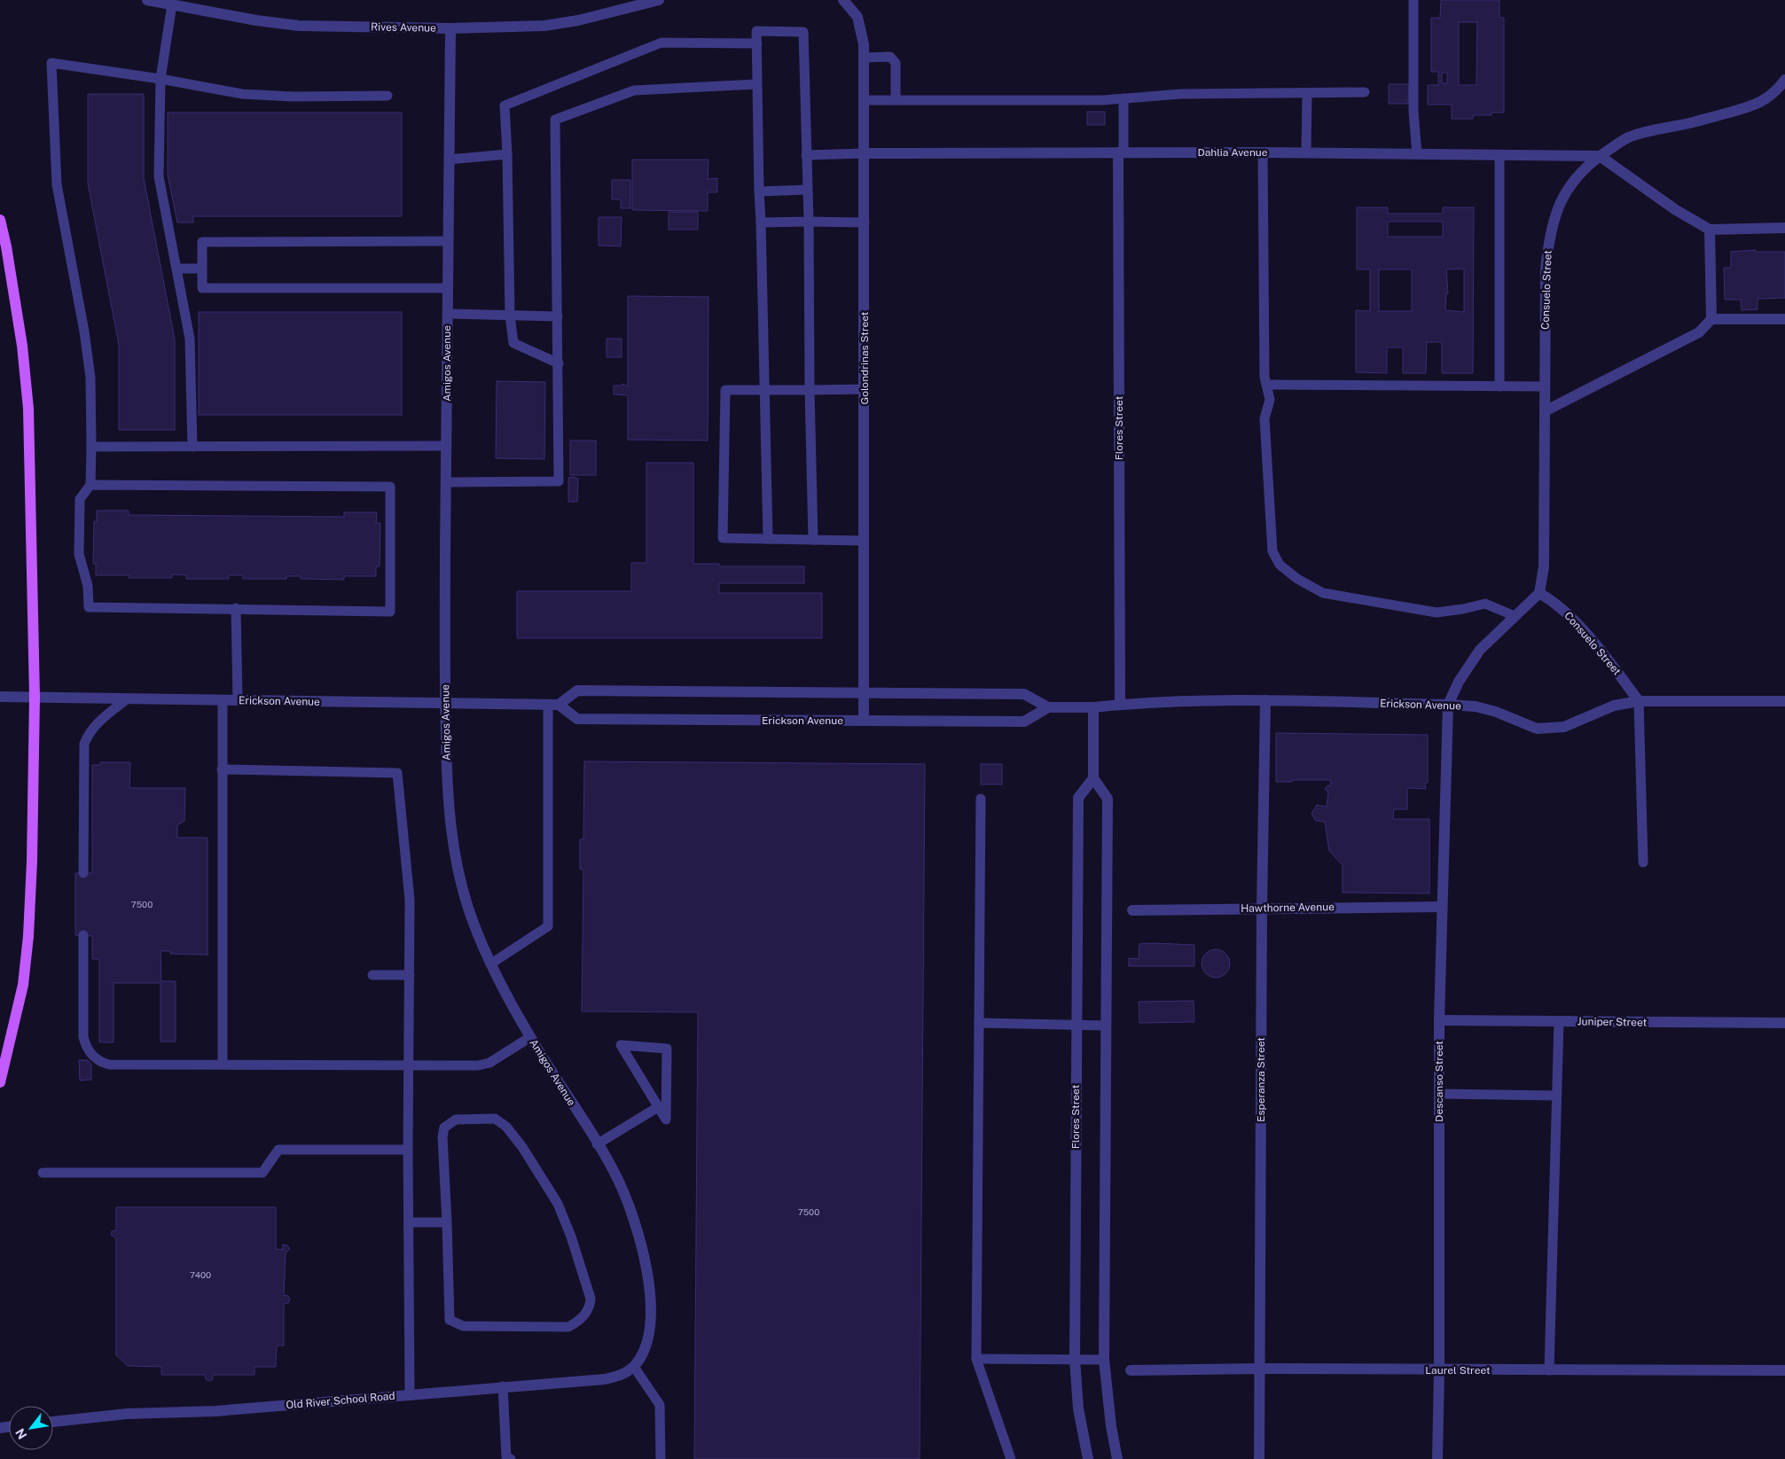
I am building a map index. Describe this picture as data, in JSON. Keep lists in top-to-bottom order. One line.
{"streets":{"street":["Rives Avenue","Dahlia Avenue","Consuelo Street","Golondrinas Street","Amigos Avenue","Flores Street","Erickson Avenue","Hawthorne Avenue","Juniper Street","Esperanza Street","Descanso Street","Laurel Street","Old River School Road"]},"crossings":[["Rives Avenue","Amigos Avenue"],["Dahlia Avenue","Consuelo Street"],["Dahlia Avenue","Golondrinas Street"],["Dahlia Avenue","Flores Street"],["Consuelo Street","Erickson Avenue"],["Golondrinas Street","Erickson Avenue"],["Amigos Avenue","Erickson Avenue"],["Amigos Avenue","Old River School Road"],["Flores Street","Erickson Avenue"],["Erickson Avenue","Esperanza Street"],["Erickson Avenue","Descanso Street"],["Hawthorne Avenue","Esperanza Street"],["Hawthorne Avenue","Descanso Street"],["Juniper Street","Descanso Street"],["Esperanza Street","Laurel Street"],["Descanso Street","Laurel Street"]],"house_numbers":["7500","7500","7400"],"north":"bottom left"}
